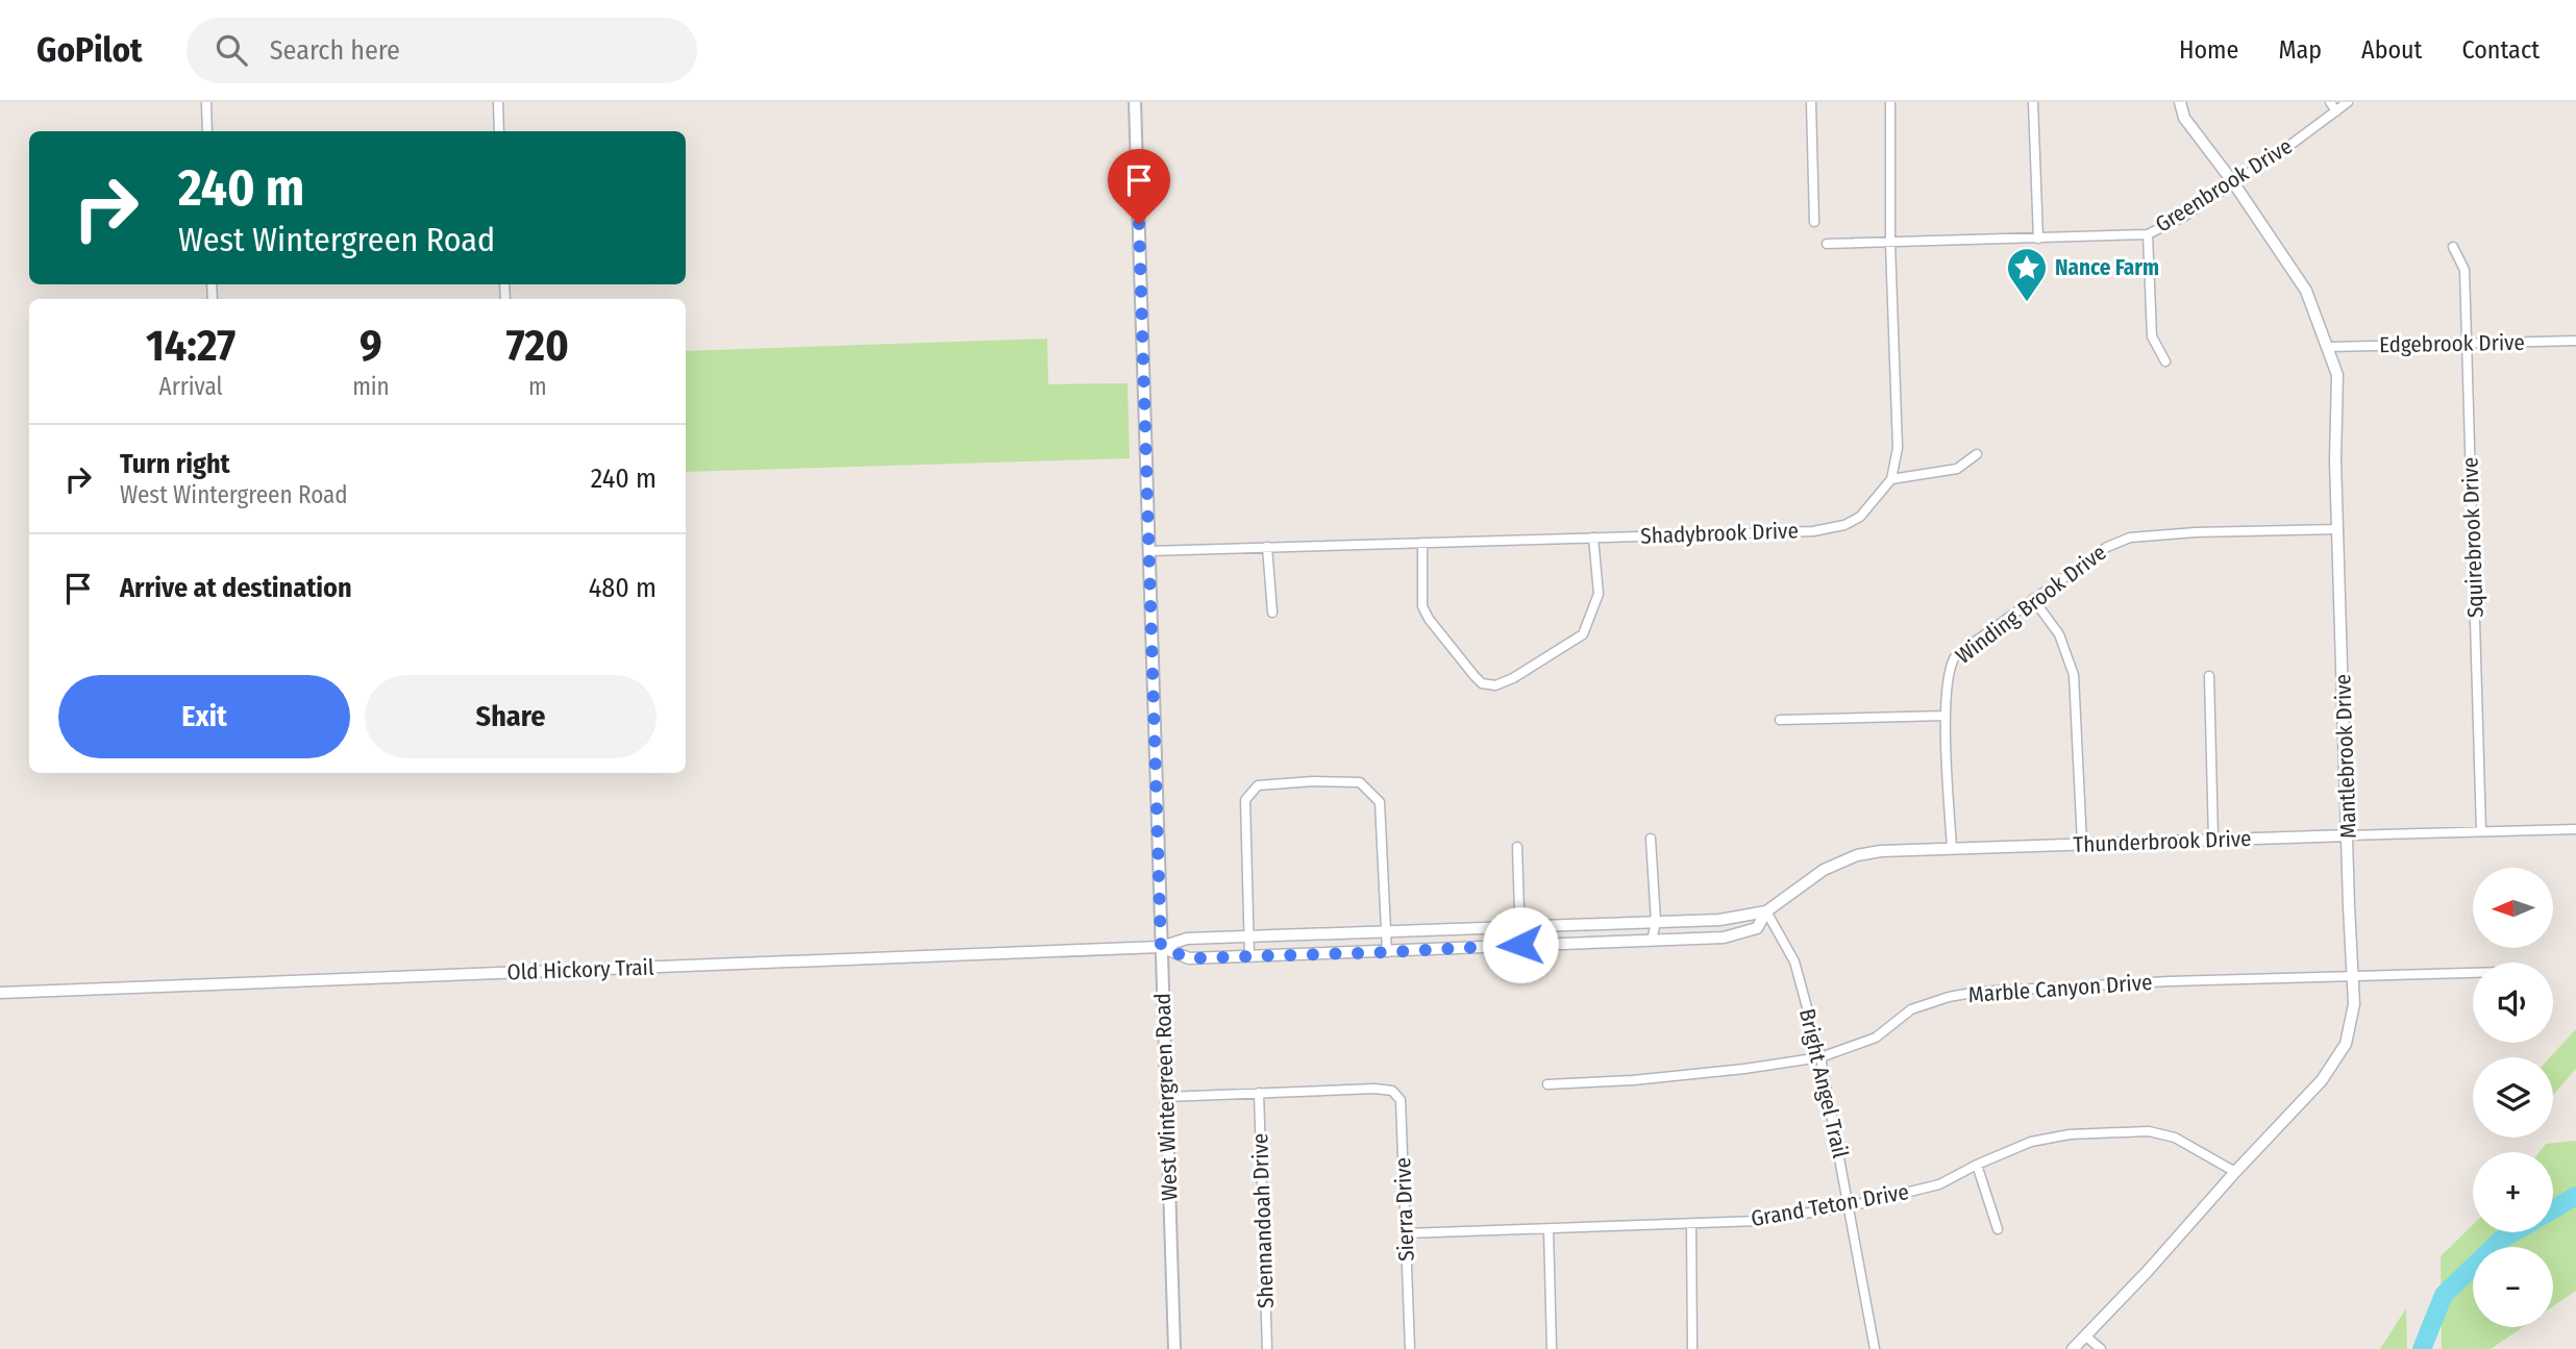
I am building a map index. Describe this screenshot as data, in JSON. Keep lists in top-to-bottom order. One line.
{"streets":{"main road":["West Wintergreen Road"],"street":["Greenbrook Drive","Edgebrook Drive","Shadybrook Drive","Squirebrook Drive","Winding Brook Drive","Mantlebrook Drive","Thunderbrook Drive","Old Hickory Trail","Marble Canyon Drive","Bright Angel Trail","Grand Teton Drive","Sierra Drive","Shennandoah Drive"]},"crossings":[["Greenbrook Drive","Mantlebrook Drive"],["Edgebrook Drive","Squirebrook Drive"],["Edgebrook Drive","Mantlebrook Drive"],["Shadybrook Drive","West Wintergreen Road"],["Squirebrook Drive","Thunderbrook Drive"],["Winding Brook Drive","Mantlebrook Drive"],["Winding Brook Drive","Thunderbrook Drive"],["Mantlebrook Drive","Thunderbrook Drive"],["Mantlebrook Drive","Marble Canyon Drive"],["Mantlebrook Drive","Grand Teton Drive"],["Thunderbrook Drive","Old Hickory Trail"],["Thunderbrook Drive","Bright Angel Trail"],["Thunderbrook Drive","West Wintergreen Road"],["Old Hickory Trail","West Wintergreen Road"],["Marble Canyon Drive","Bright Angel Trail"],["Bright Angel Trail","Grand Teton Drive"],["Grand Teton Drive","Sierra Drive"],["Sierra Drive","Shennandoah Drive"]],"places":{"place":["Nance Farm"]},"north":"left","page":{"header":"GoPilot","search":"Search here","nav":["Home","Map","About","Contact"],"turn":["240 m","West Wintergreen Road"],"eta":["14:27","Arrival","9","min","720","m"],"list":[{"name":"Turn right","note":"West Wintergreen Road","value":"240 m"},{"name":"Arrive at destination","value":"480 m"}],"buttons":["Exit","Share"],"map_buttons":["+","−"]}}
